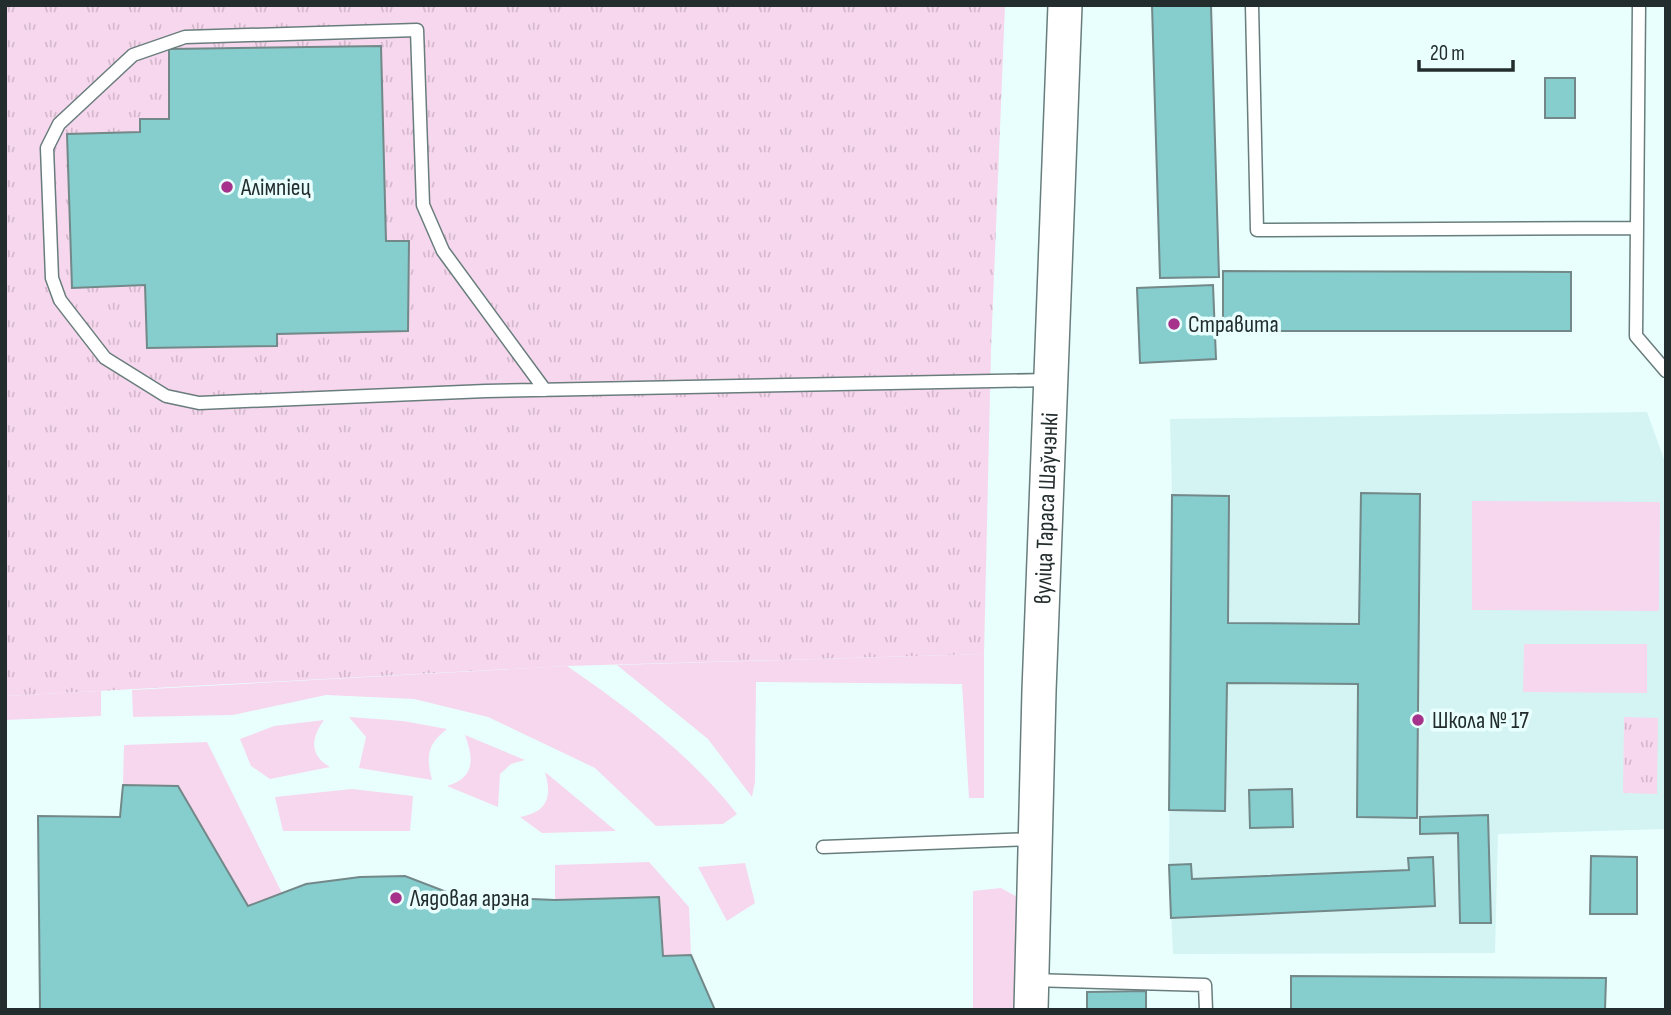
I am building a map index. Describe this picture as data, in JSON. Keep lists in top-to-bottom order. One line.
{"streets":{"street":["вуліца Тараса Шаўчэнкі"]},"places":["Алімпіец","Стравита","Школа № 17","Лядовая арэна"],"scale_bar":"20 m"}
